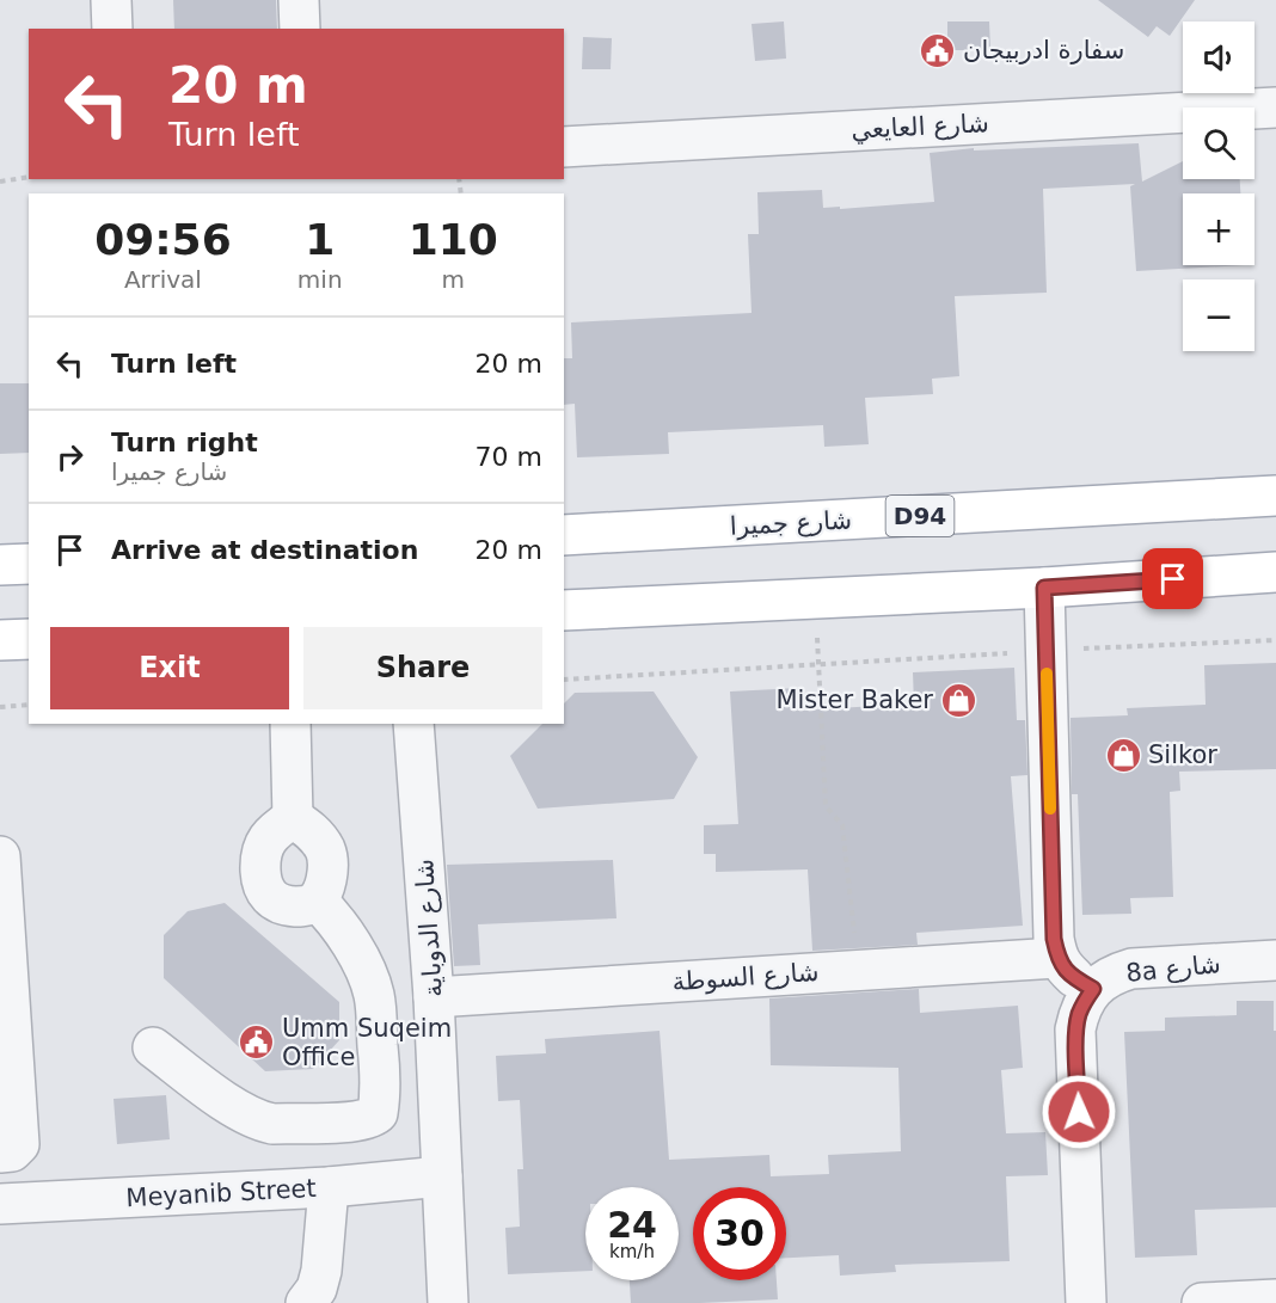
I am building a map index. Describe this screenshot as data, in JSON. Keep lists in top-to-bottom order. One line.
{"streets":{"main road":["D94","شارع جميرا"],"street":["شارع العايعي","شارع الدوباية","8a شارع","شارع السوطة","Meyanib Street"]},"crossings":[["شارع الدوباية","شارع السوطة"],["شارع الدوباية","Meyanib Street"]],"places":{"public building":["سفارة ادربيجان","Umm Suqeim Office"],"shop":["Mister Baker","Silkor"]},"page":{"map_buttons":["+","−"],"turn":["20 m","Turn left"],"eta":["09:56","Arrival","1","min","110","m"],"list":[{"name":"Turn left","value":"20 m"},{"name":"Turn right","note":"شارع جميرا","value":"70 m"},{"name":"Arrive at destination","value":"20 m"}],"buttons":["Exit","Share"],"speed":"24 km/h","limit":"30"}}
